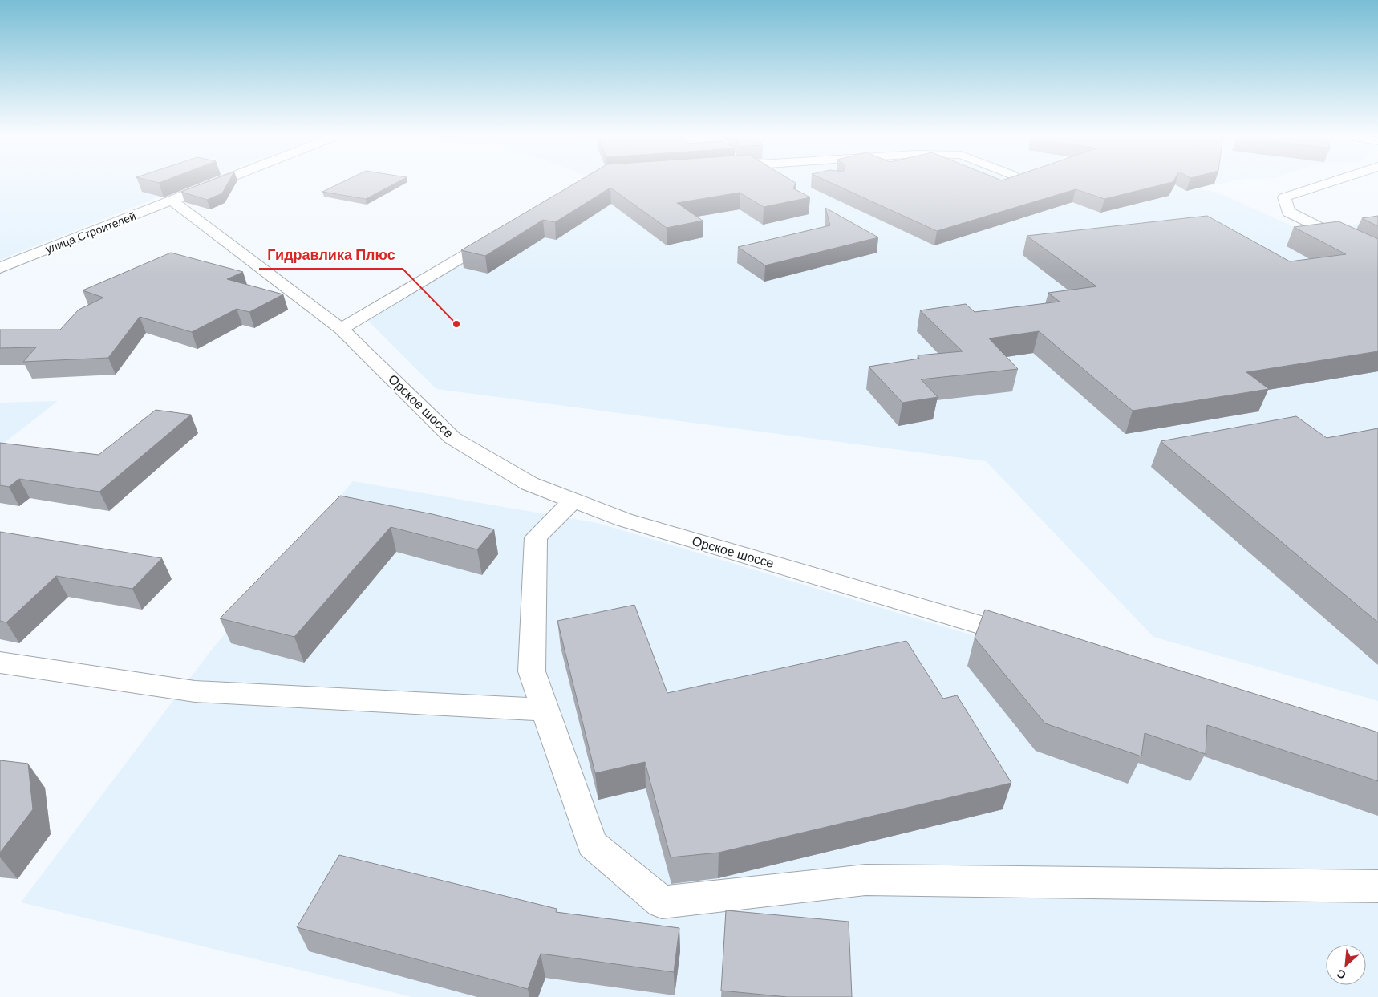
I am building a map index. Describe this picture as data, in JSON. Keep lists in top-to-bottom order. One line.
{"streets":{"street":["улица Строителей","Орское шоссе"]},"crossings":[["улица Строителей","Орское шоссе"]],"places":["Гидравлика Плюс"],"north":"bottom left"}
